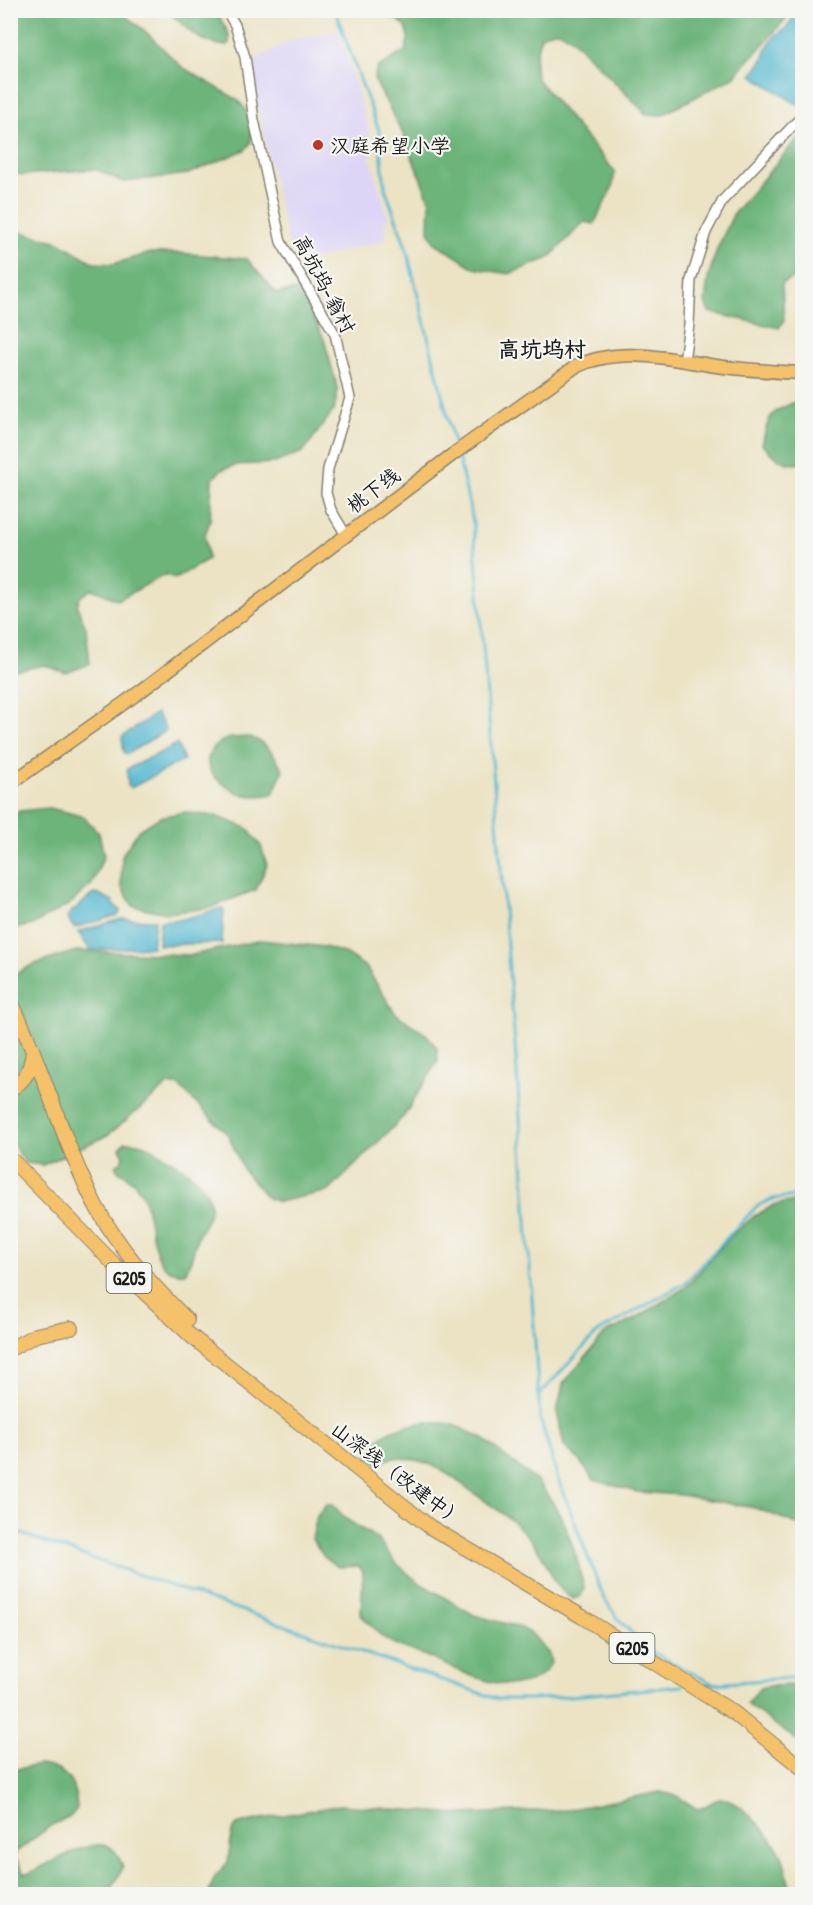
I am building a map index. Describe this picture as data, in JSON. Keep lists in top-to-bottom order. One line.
{"streets":{"highway":["G205","山深线（改建中）"],"main road":["桃下线"],"street":["高坑坞-翁村"]},"crossings":[["高坑坞-翁村","桃下线"]],"districts":["高坑坞村"],"places":["汉庭希望小学"]}
